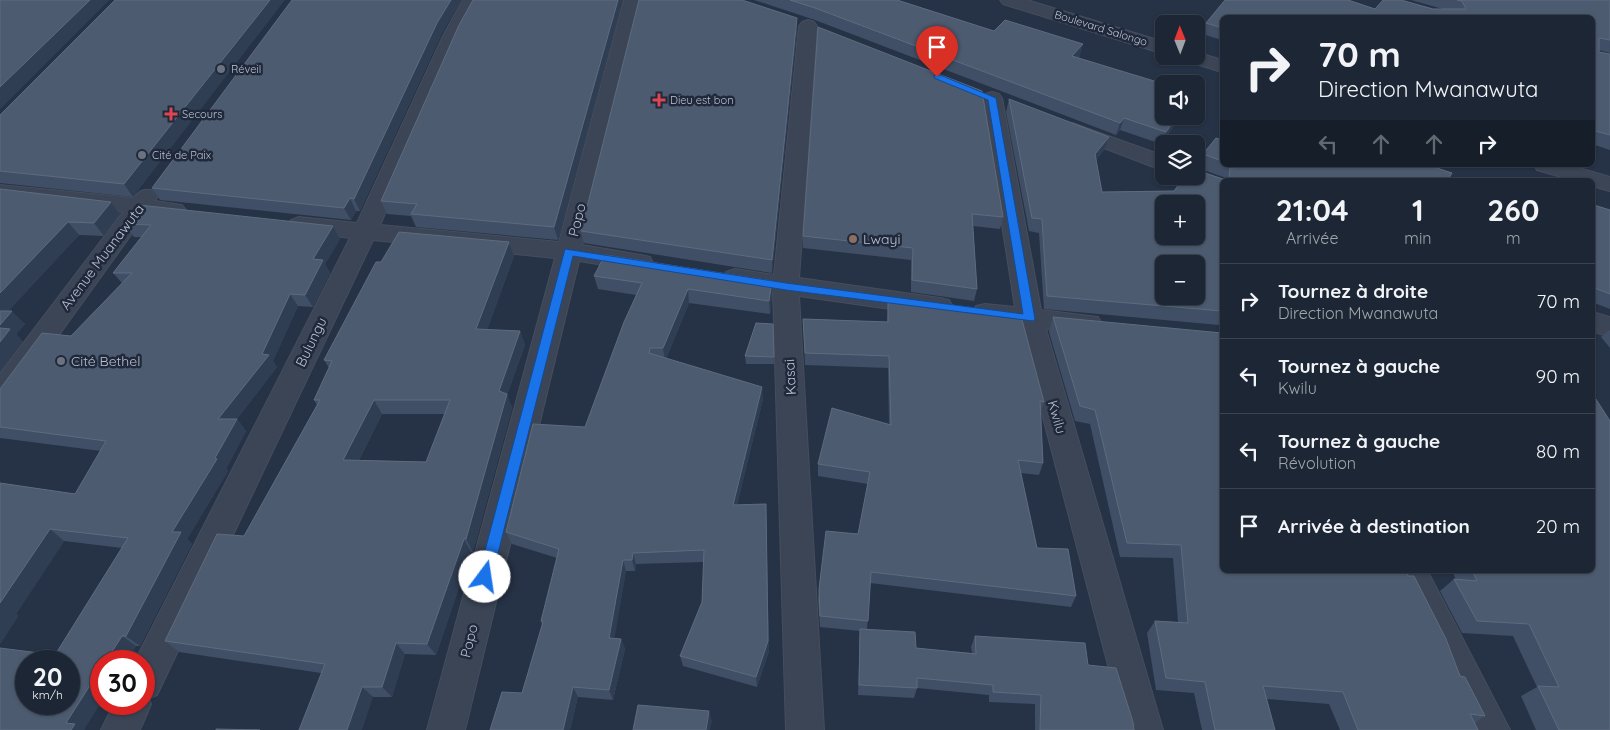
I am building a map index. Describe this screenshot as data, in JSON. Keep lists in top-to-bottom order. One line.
{"streets":{"street":["Boulevard Salongo","Popo","Avenue Muanawuta","Bulungu","Kasai","Kwilu"]},"places":{"other":["Réveil","Cité de Paix","Lwayi","Cité Bethel"],"health":["Dieu est bon","Secours"]},"north":"top","page":{"map_buttons":["+","−"],"turn":["70 m","Direction Mwanawuta"],"eta":["21:04","Arrivée","1","min","260","m"],"list":[{"name":"Tournez à droite","note":"Direction Mwanawuta","value":"70 m"},{"name":"Tournez à gauche","note":"Kwilu","value":"90 m"},{"name":"Tournez à gauche","note":"Révolution","value":"80 m"},{"name":"Arrivée à destination","value":"20 m"}],"speed":"20 km/h","limit":"30"}}
